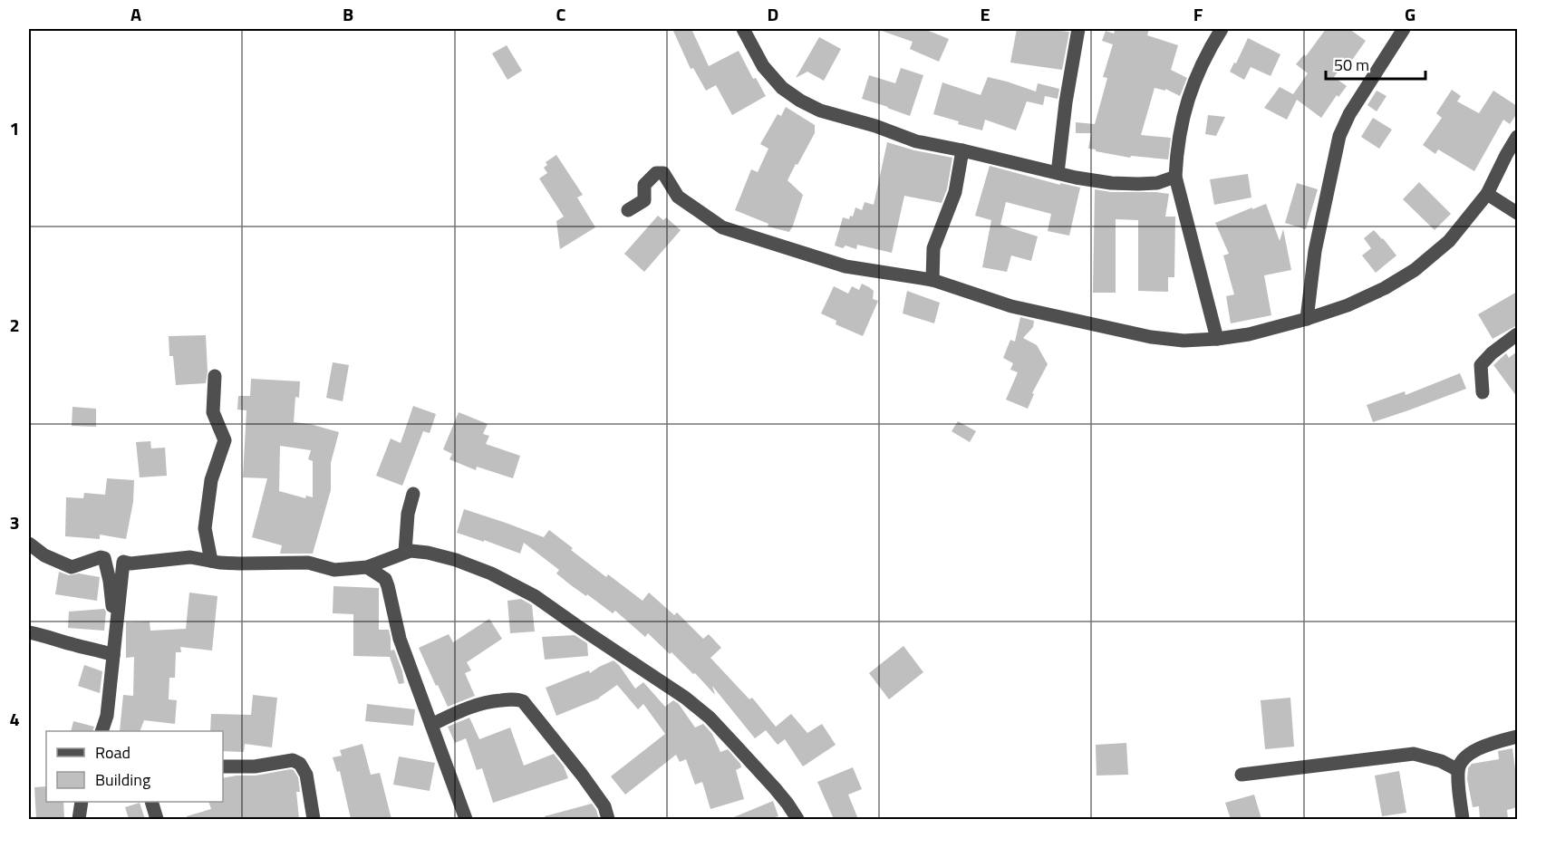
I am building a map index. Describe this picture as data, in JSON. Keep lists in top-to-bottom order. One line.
{"legend":["Road","Building"],"scale_bar":"50 m","grid":{"columns":["A","B","C","D","E","F","G"],"rows":["1","2","3","4"]}}
